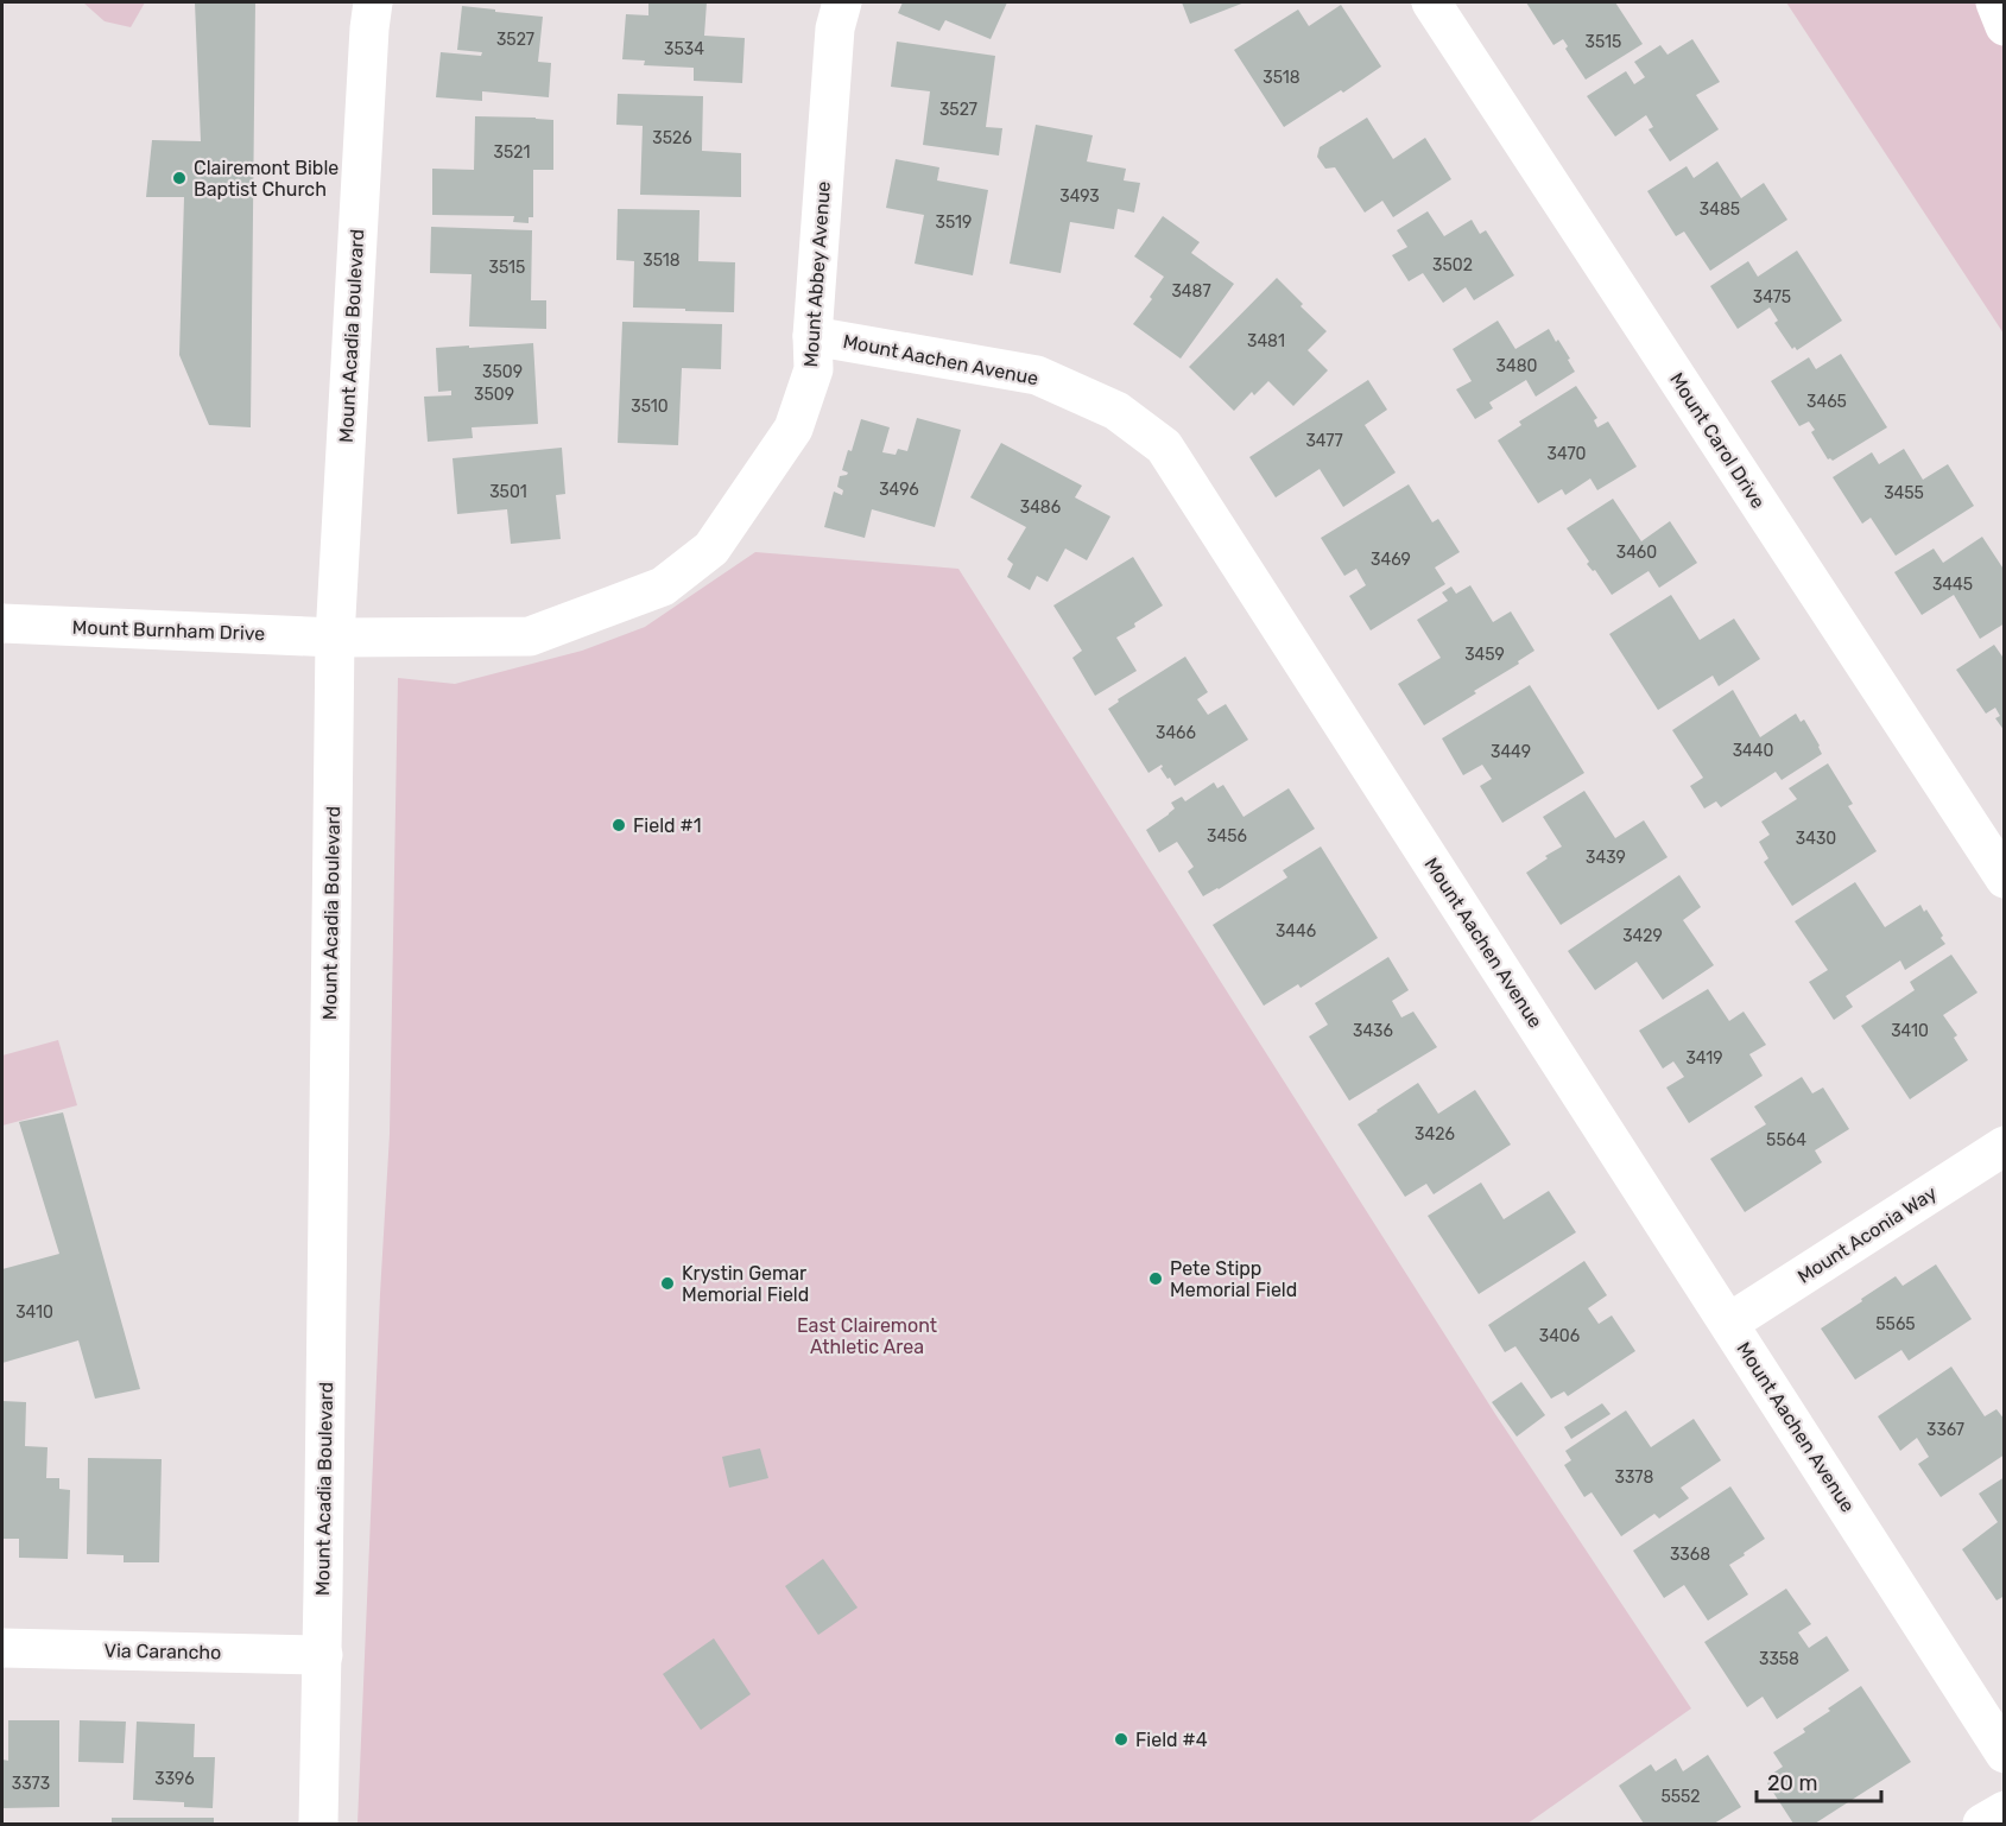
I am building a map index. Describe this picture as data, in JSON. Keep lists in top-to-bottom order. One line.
{"streets":{"street":["Mount Abbey Avenue","Mount Acadia Boulevard","Mount Aachen Avenue","Mount Carol Drive","Mount Burnham Drive","Mount Aconia Way","Via Carancho"]},"crossings":[["Mount Abbey Avenue","Mount Acadia Boulevard"],["Mount Abbey Avenue","Mount Aachen Avenue"],["Mount Abbey Avenue","Mount Burnham Drive"],["Mount Acadia Boulevard","Mount Burnham Drive"],["Mount Acadia Boulevard","Via Carancho"],["Mount Aachen Avenue","Mount Aconia Way"]],"parks":["East Clairemont Athletic Area"],"places":["Clairemont Bible Baptist Church","Field #1","Pete Stipp Memorial Field","Krystin Gemar Memorial Field","Field #4"],"house_numbers":["3527","3515","3534","3518","3527","3526","3521","3493","3485","3519","3518","3502","3515","3487","3475","3481","3480","3509","3509","3465","3510","3477","3470","3496","3501","3455","3486","3460","3469","3445","3459","3466","3440","3449","3456","3430","3439","3446","3429","3436","3410","3419","3426","5564","3410","5565","3406","3367","3378","3368","3358","3396","3373","5552"],"scale_bar":"20 m"}
